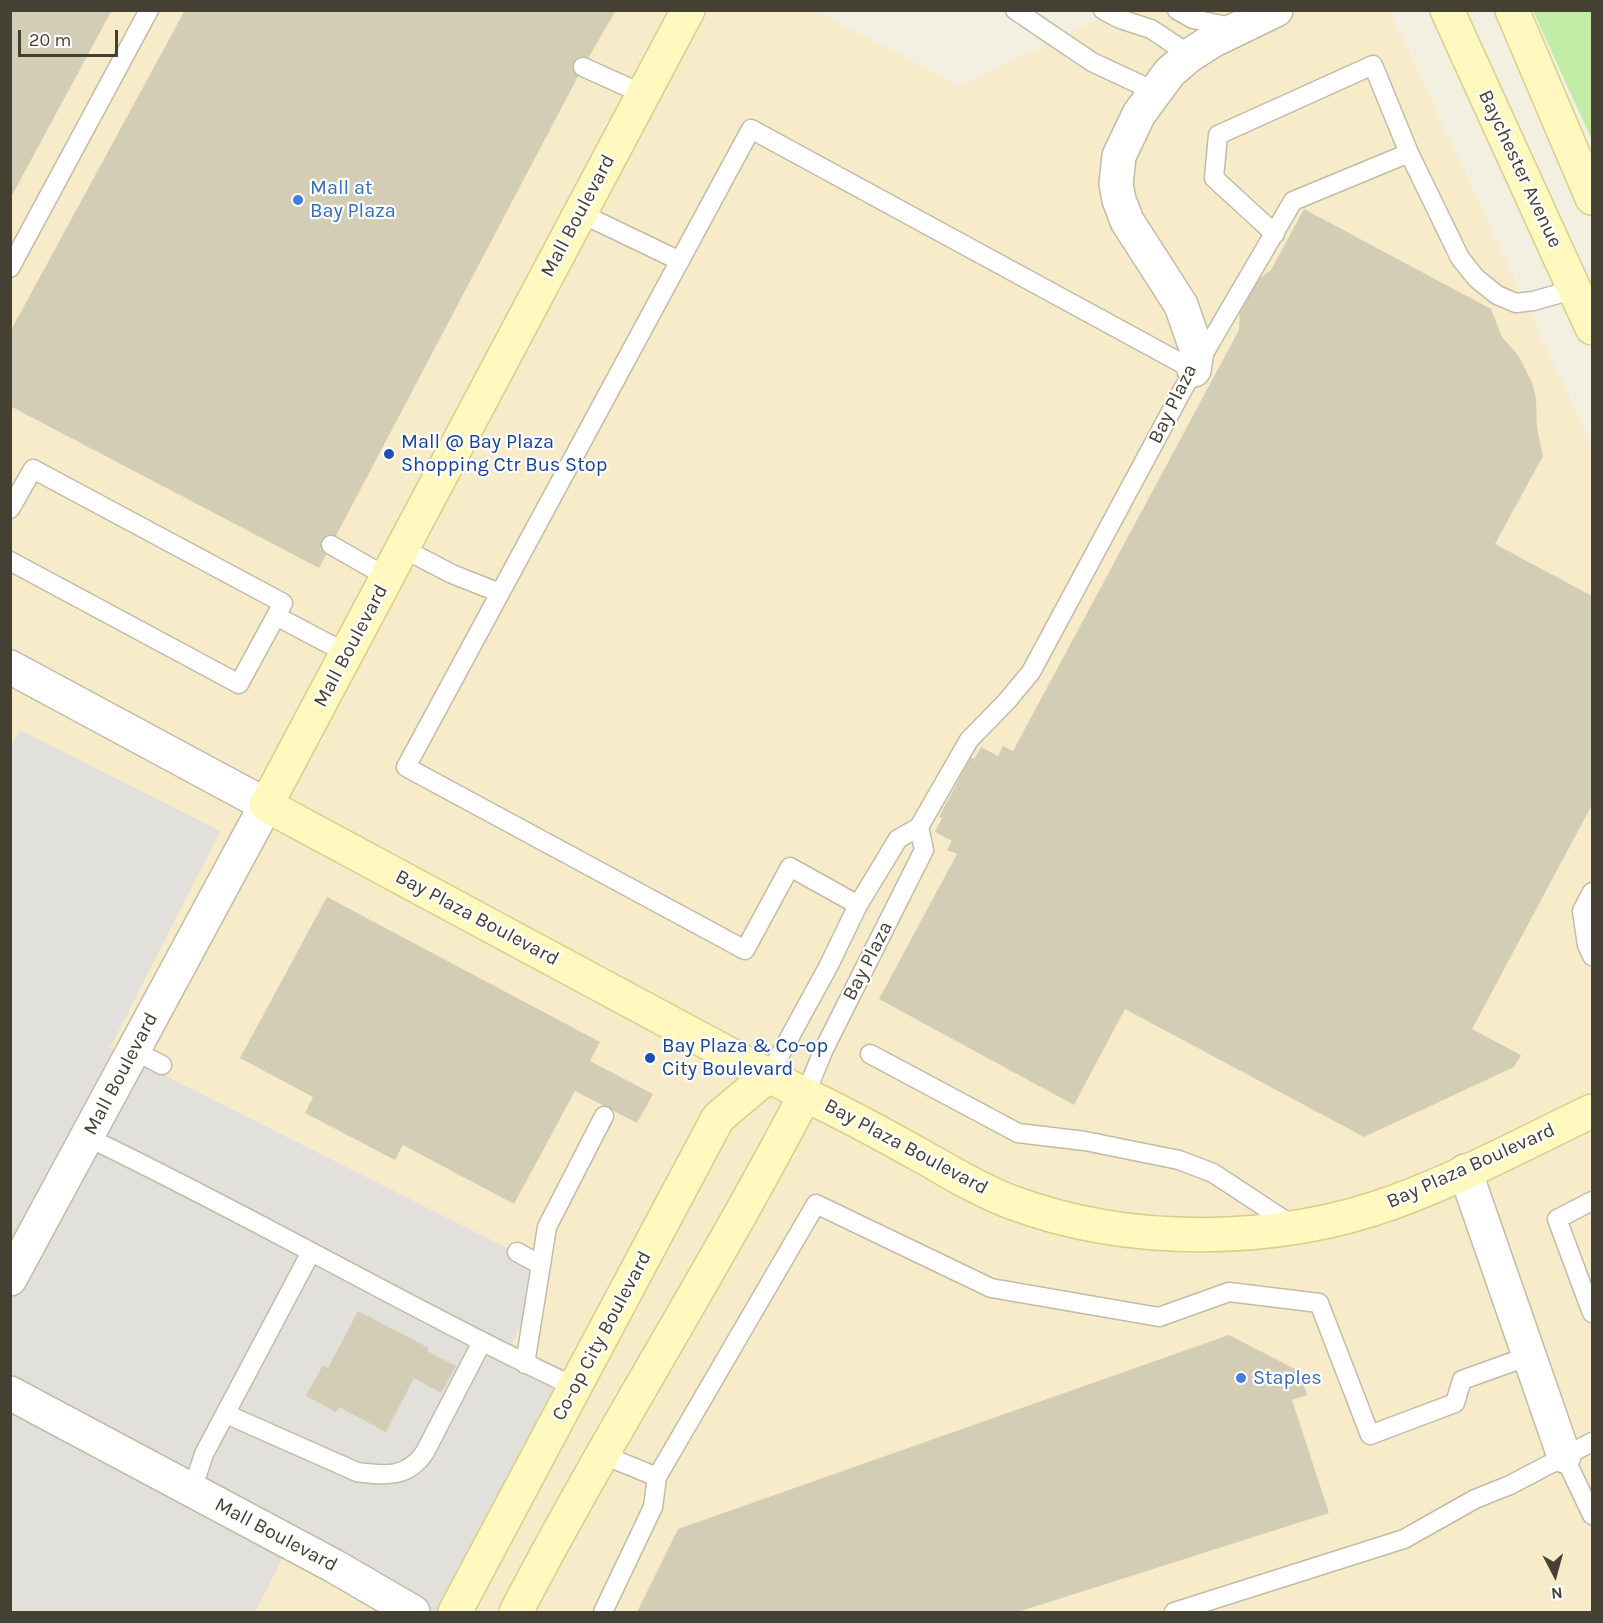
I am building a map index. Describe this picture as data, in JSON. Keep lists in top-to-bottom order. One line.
{"streets":{"street":["Baychester Avenue","Mall Boulevard","Bay Plaza","Bay Plaza Boulevard","Co-op City Boulevard"]},"crossings":[["Mall Boulevard","Bay Plaza Boulevard"],["Bay Plaza","Bay Plaza Boulevard"],["Bay Plaza","Co-op City Boulevard"],["Bay Plaza Boulevard","Co-op City Boulevard"]],"places":["Mall at Bay Plaza","Mall @ Bay Plaza Shopping Ctr Bus Stop","Bay Plaza & Co-op City Boulevard","Staples"],"scale_bar":"20 m","north":"bottom"}
